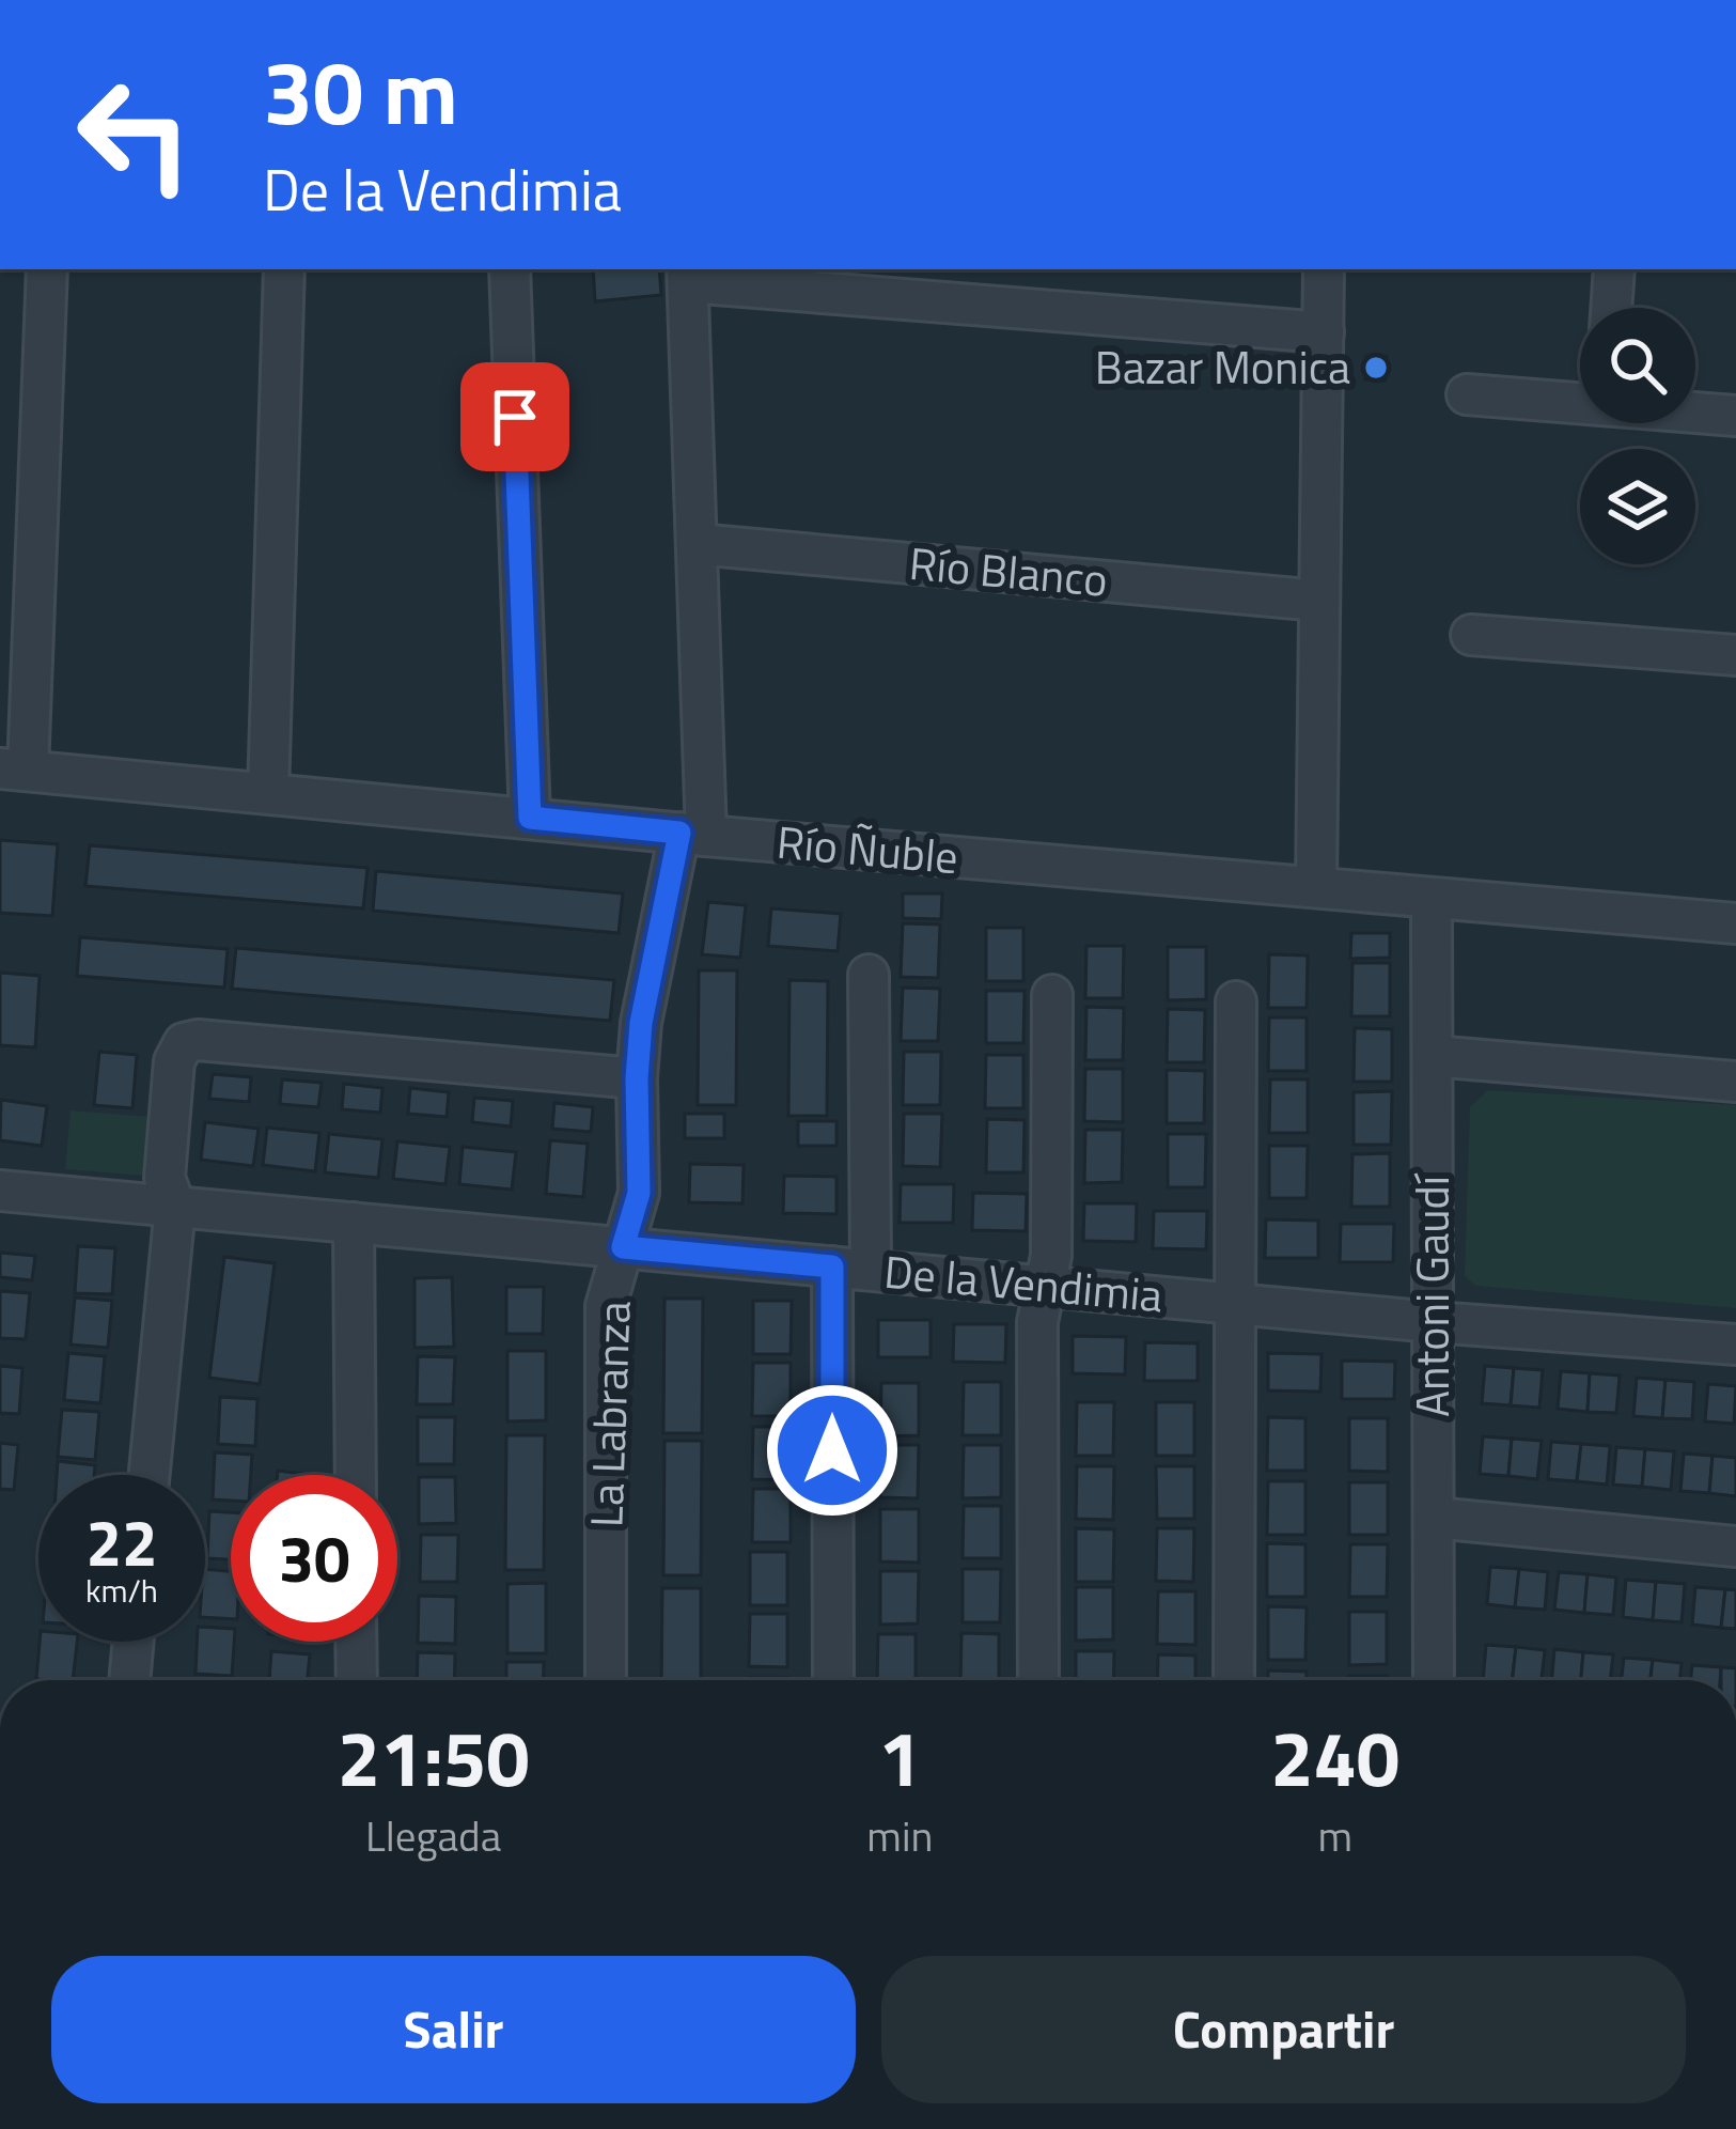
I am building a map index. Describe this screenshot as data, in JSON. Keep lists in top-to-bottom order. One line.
{"streets":{"street":["Río Blanco","Río Ñuble","De la Vendimia","Antoni Gaudí","La Labranza"]},"crossings":[["Río Blanco","La Labranza"],["Río Ñuble","Antoni Gaudí"],["Río Ñuble","La Labranza"],["De la Vendimia","Antoni Gaudí"],["De la Vendimia","La Labranza"]],"places":["Bazar Monica"],"page":{"turn":["30 m","De la Vendimia"],"speed":"22 km/h","limit":"30","eta":["21:50","Llegada","1","min","240","m"],"buttons":["Salir","Compartir"]}}
